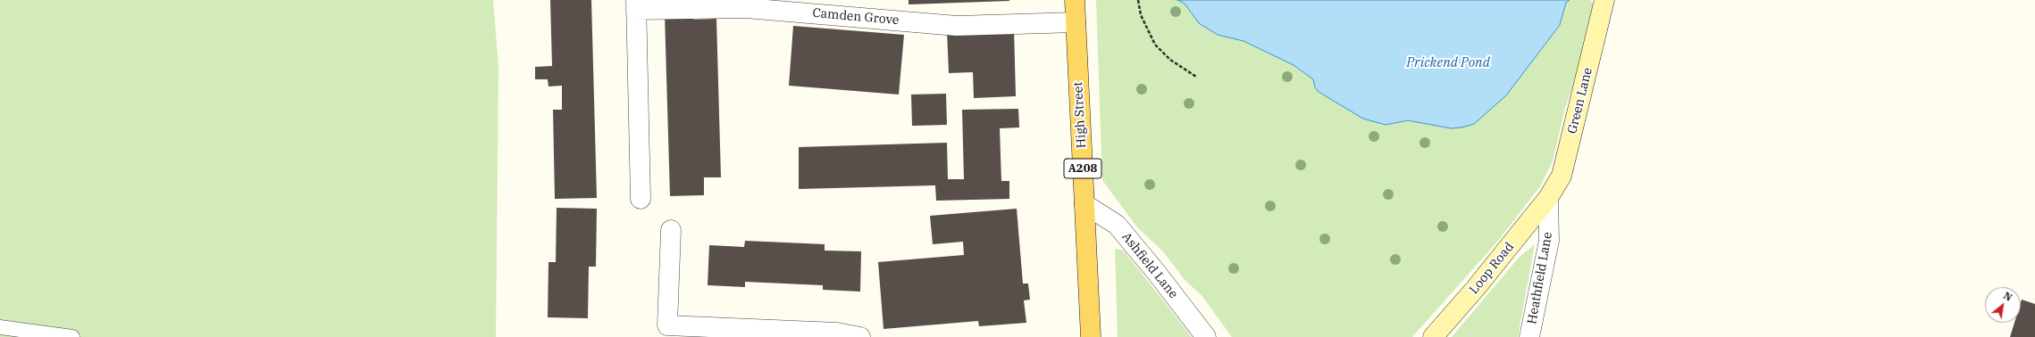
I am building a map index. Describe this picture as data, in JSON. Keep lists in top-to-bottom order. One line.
{"streets":{"main road":["Green Lane","High Street","A208","Loop Road"],"street":["Camden Grove","Ashfield Lane","Heathfield Lane"]},"crossings":[["Camden Grove","High Street"],["Green Lane","Loop Road"],["Green Lane","Heathfield Lane"],["High Street","Ashfield Lane"],["Loop Road","Heathfield Lane"]],"water":["Prickend Pond"],"north":"top right"}
